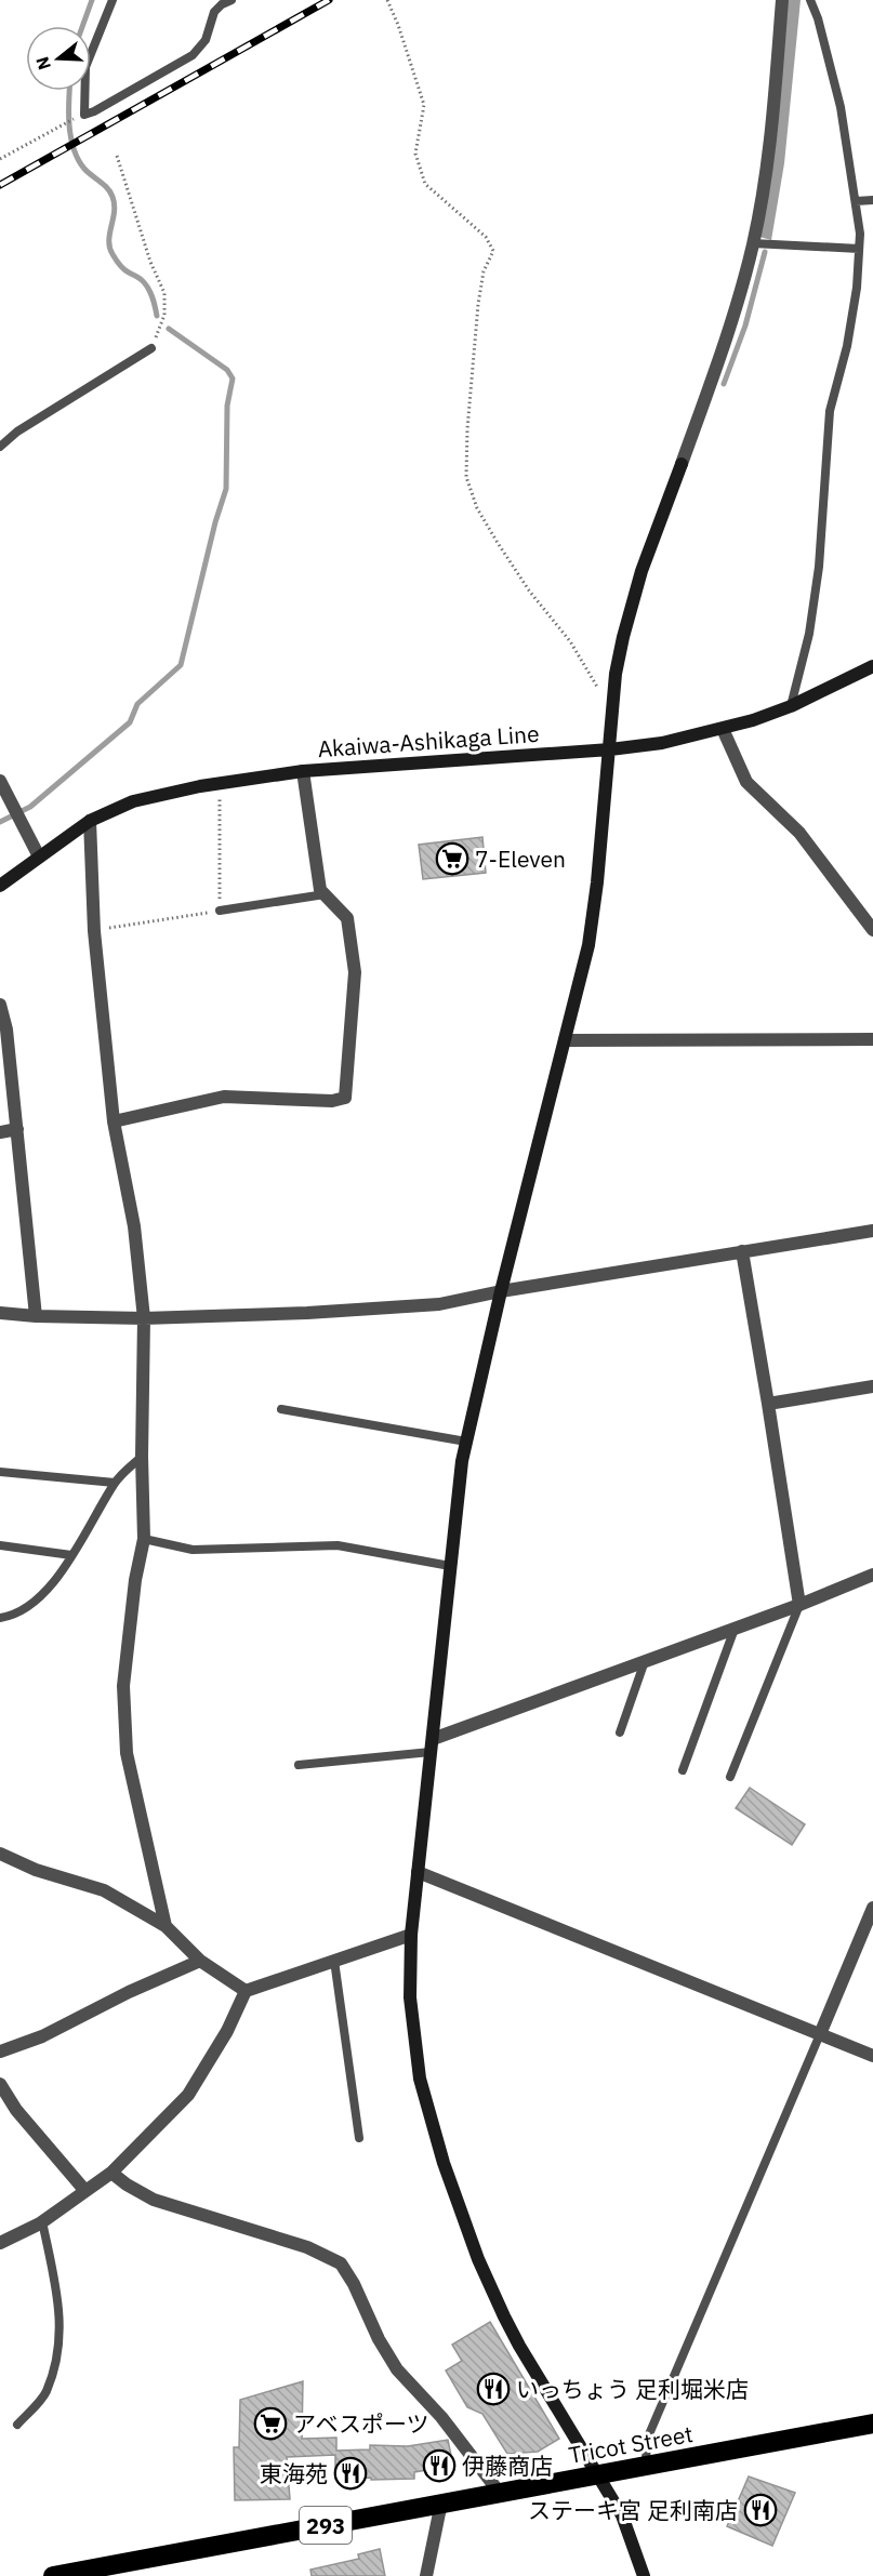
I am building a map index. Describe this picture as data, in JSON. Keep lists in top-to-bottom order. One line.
{"streets":{"highway":["Tricot Street","293"],"street":["Akaiwa-Ashikaga Line"]},"places":{"supermarket":["7-Eleven","アベスポーツ"],"restaurant":["いっちょう 足利堀米店","伊藤商店","東海苑","ステーキ宮 足利南店"]},"north":"left"}
